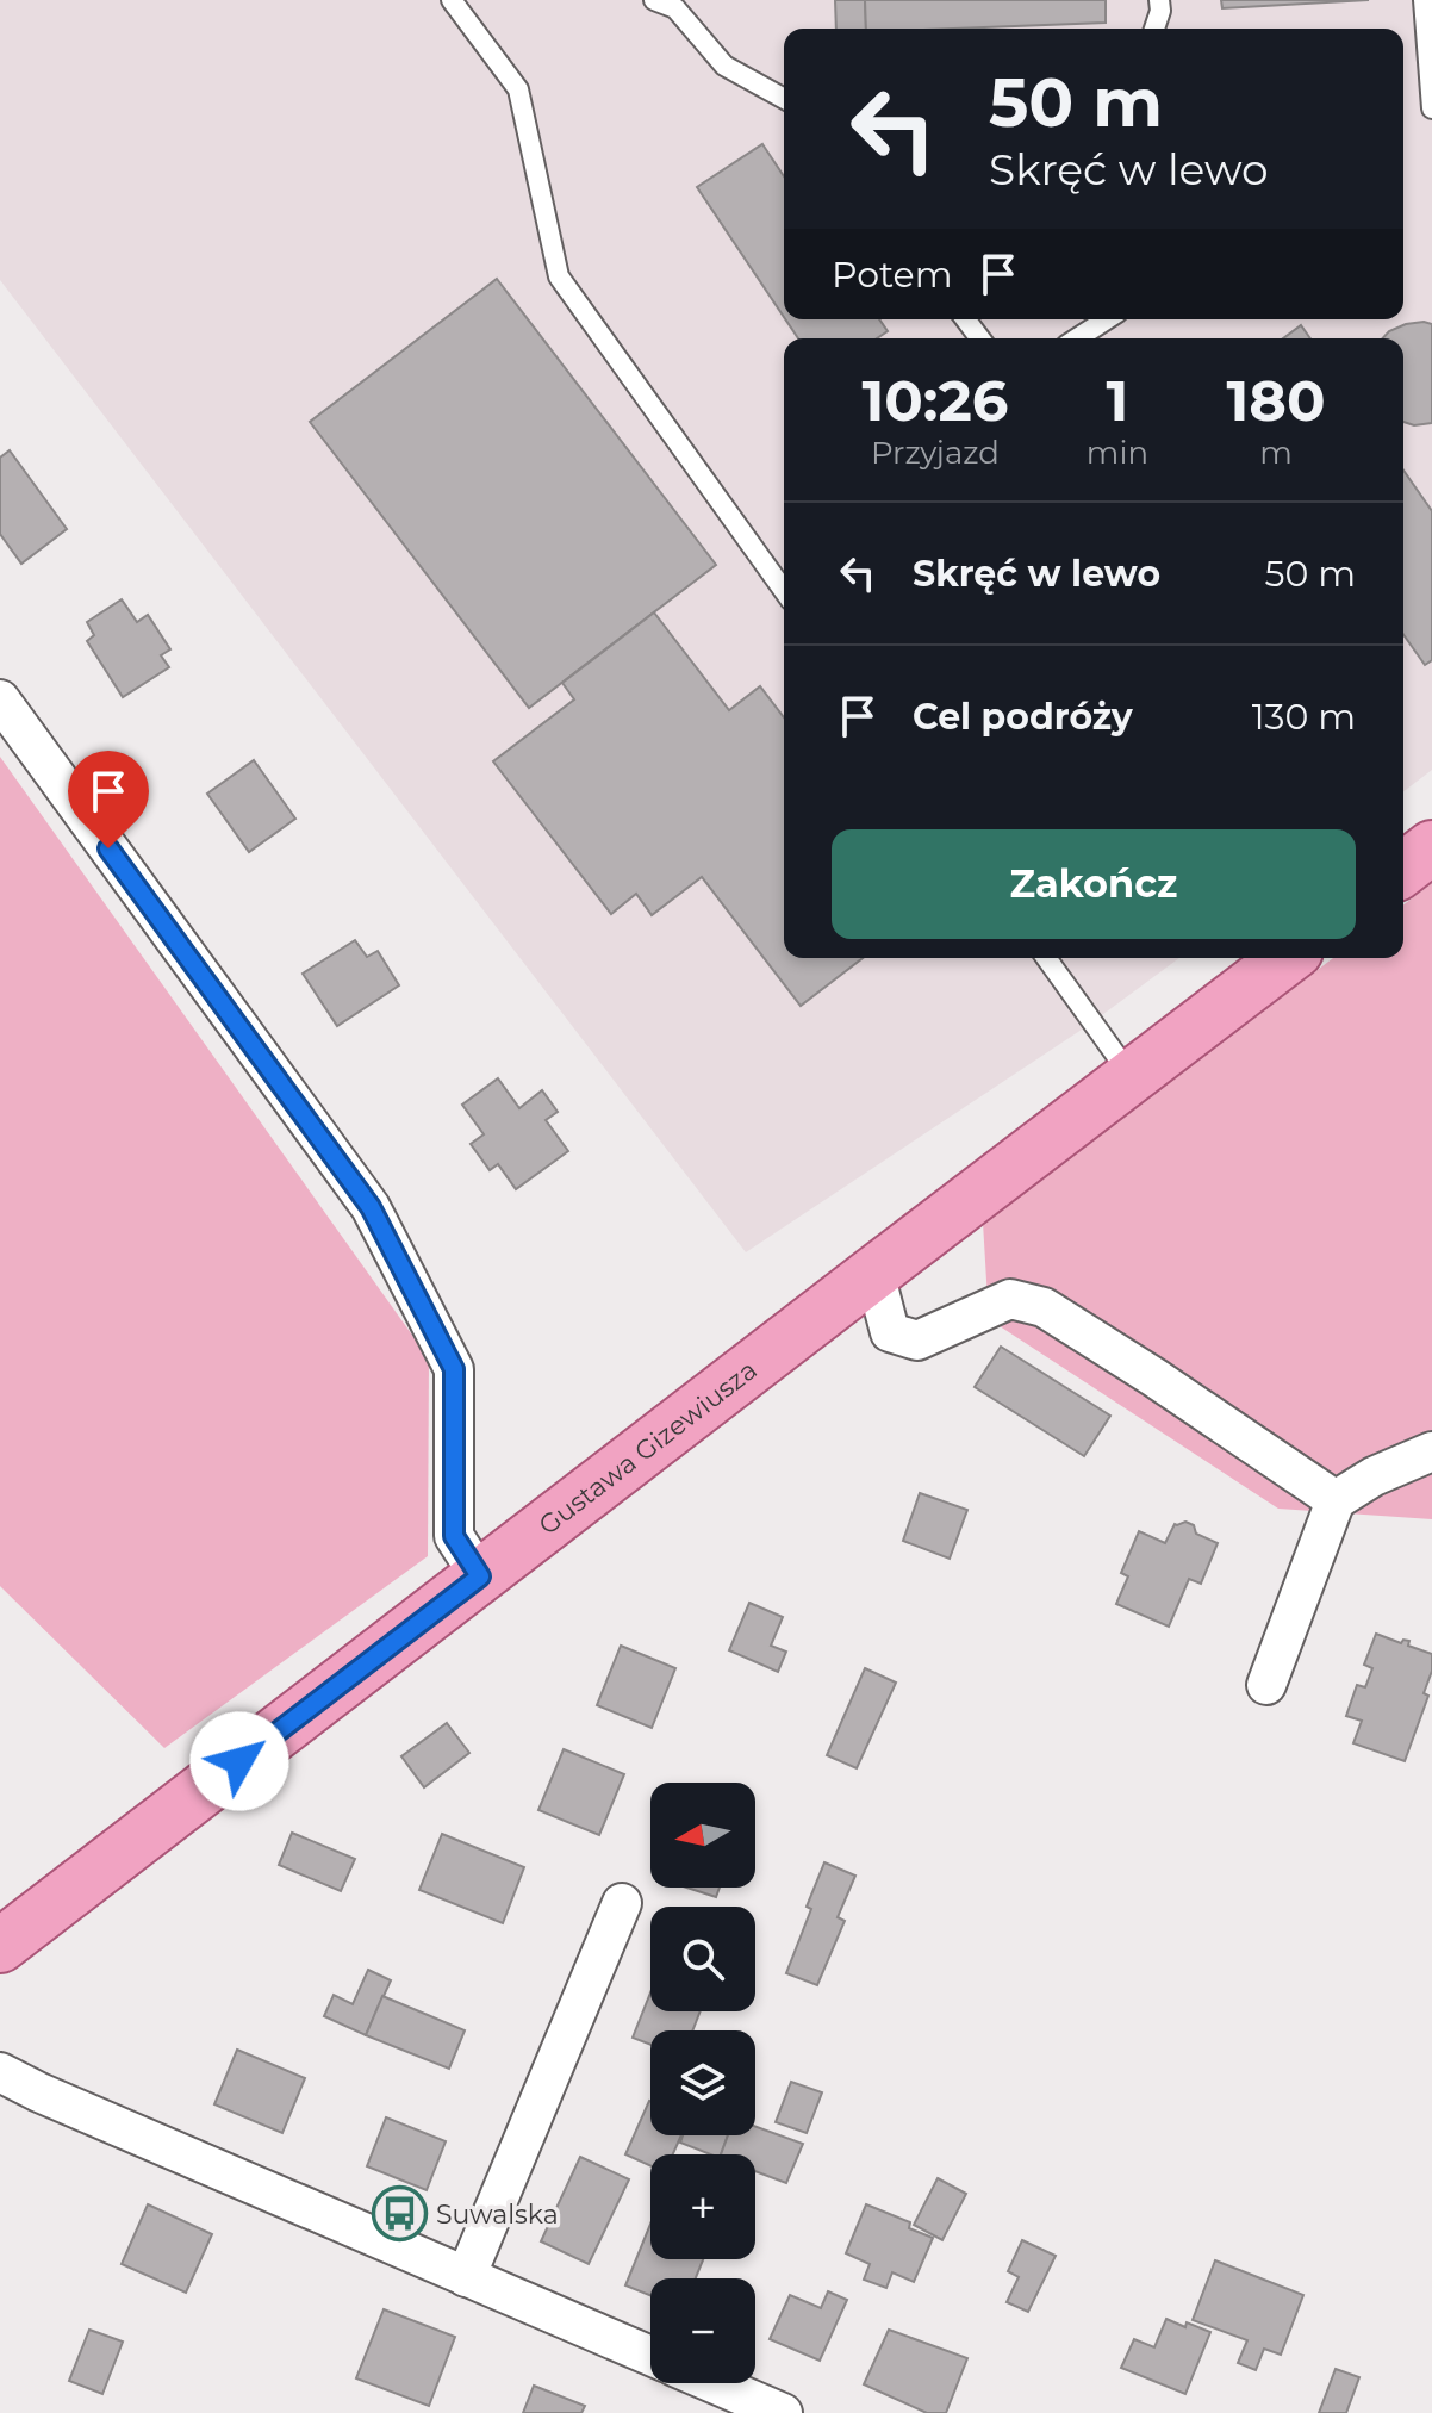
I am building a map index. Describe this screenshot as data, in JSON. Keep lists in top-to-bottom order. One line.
{"streets":{"main road":["Gustawa Gizewiusza"]},"places":{"bus stop":["Suwalska"]},"north":"left","page":{"turn":["50 m","Skręć w lewo"],"then":"Potem","eta":["10:26","Przyjazd","1","min","180","m"],"list":[{"name":"Skręć w lewo","value":"50 m"},{"name":"Cel podróży","value":"130 m"}],"buttons":"Zakończ","map_buttons":["+","−"]}}
